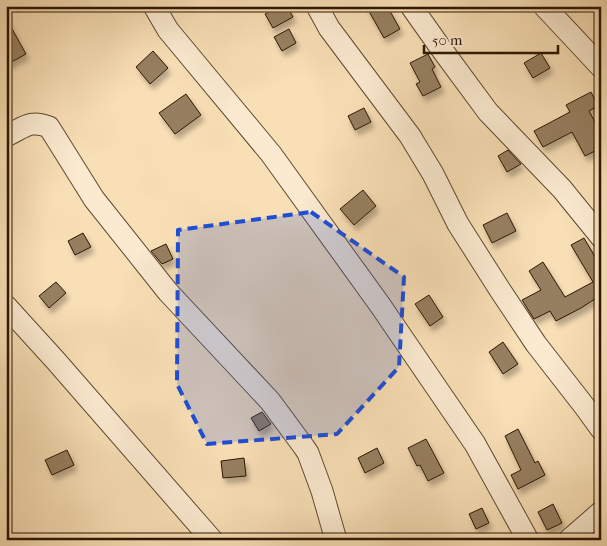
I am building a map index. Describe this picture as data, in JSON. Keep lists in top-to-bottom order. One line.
{"scale_bar":"50 m"}
